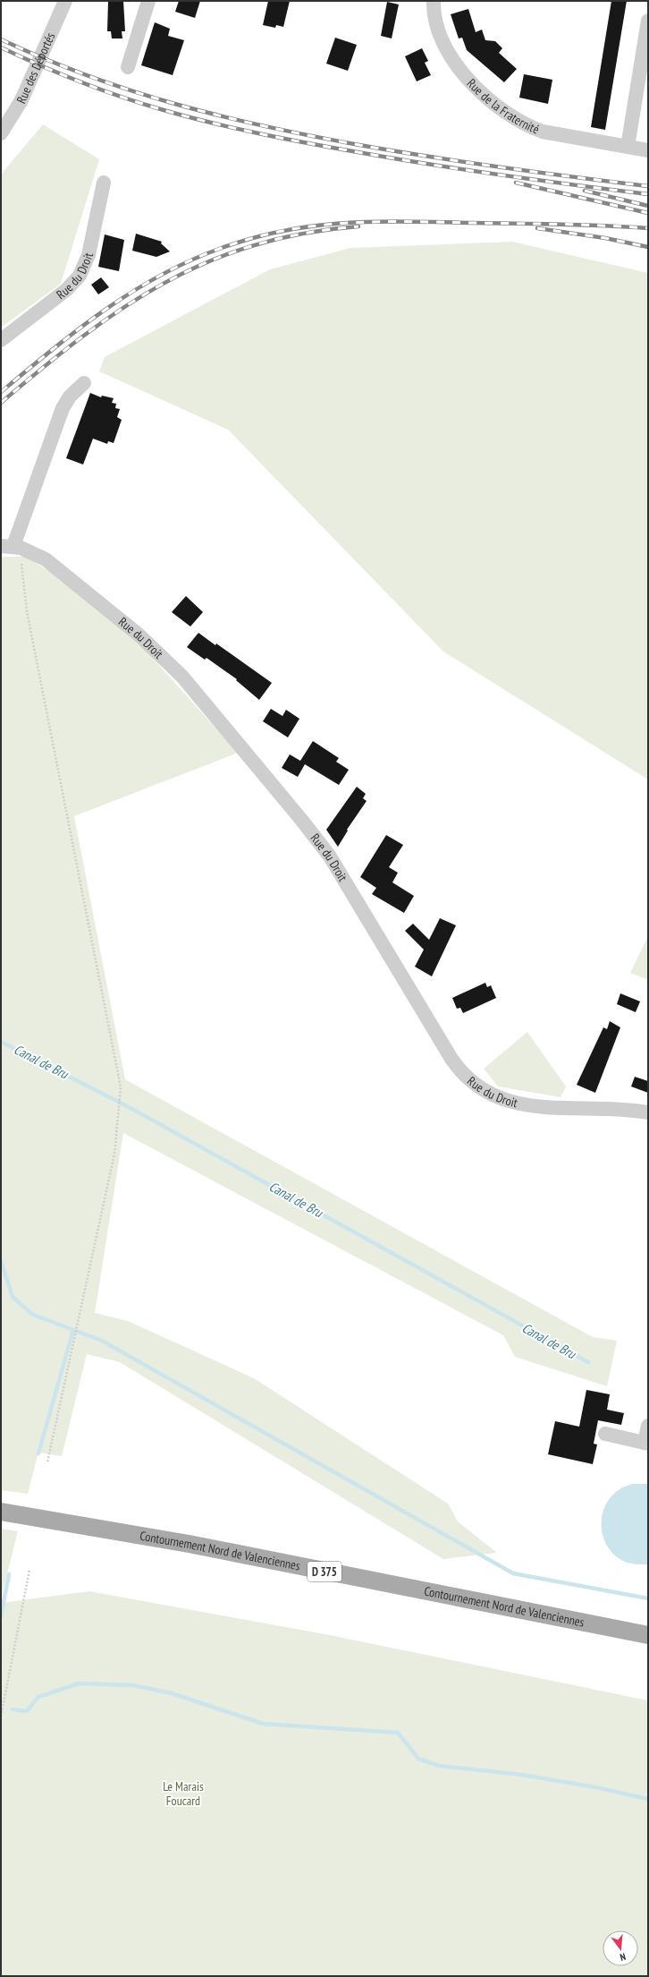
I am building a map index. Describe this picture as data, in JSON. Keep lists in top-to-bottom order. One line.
{"streets":{"main road":["Contournement Nord de Valenciennes","D 375"],"street":["Rue des Déportés","Rue de la Fraternité","Rue du Droit"]},"water":["Canal de Bru"],"parks":["Le Marais Foucard"],"north":"bottom"}
